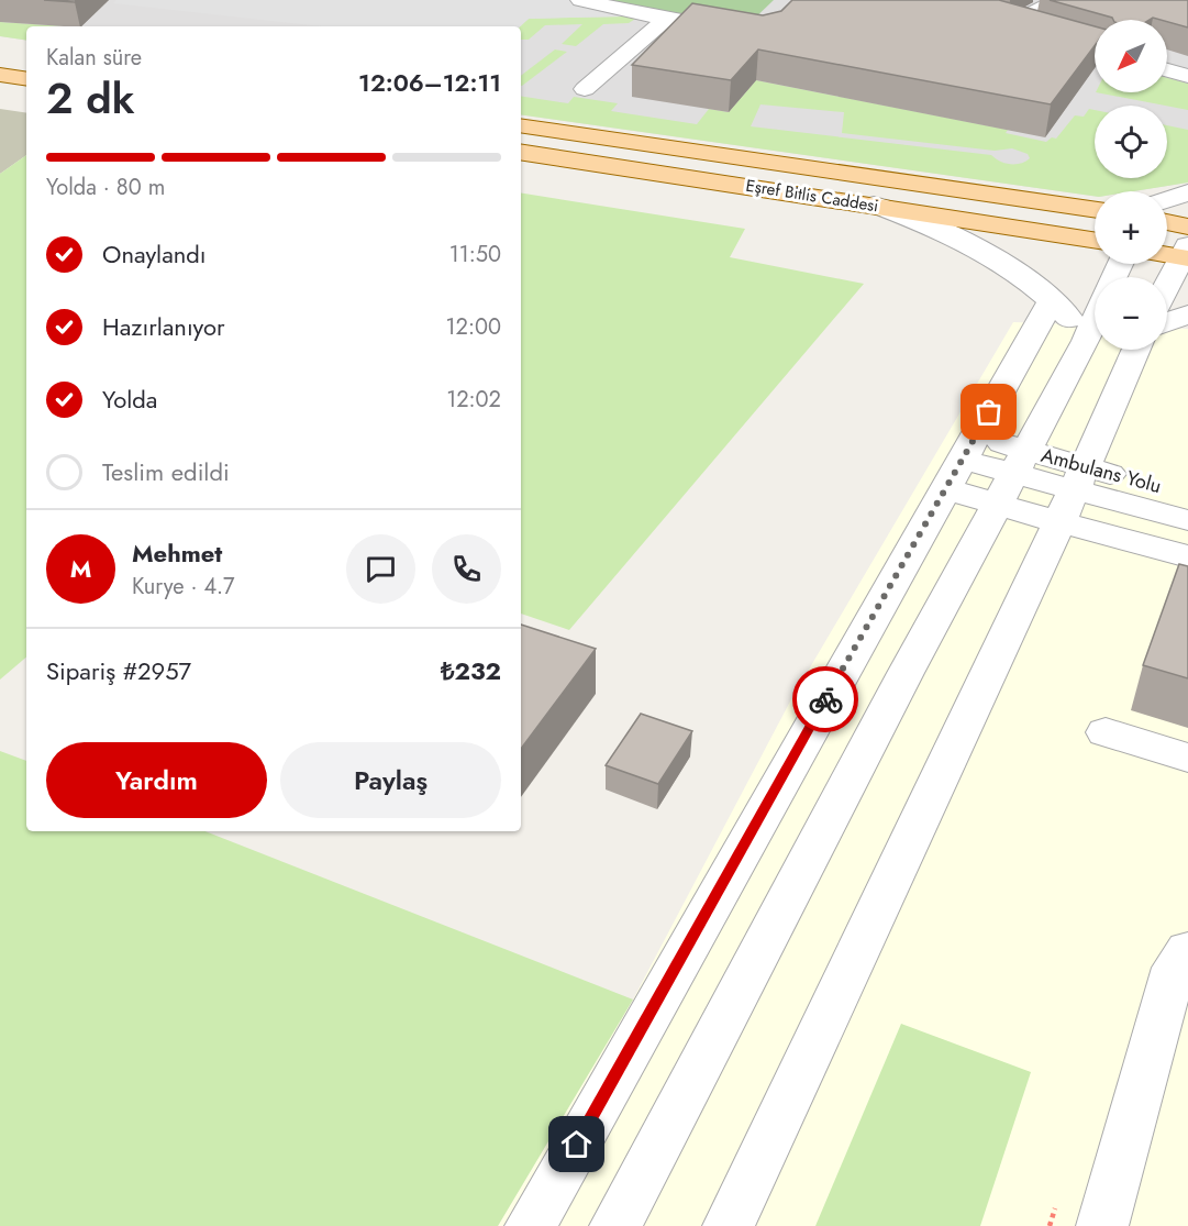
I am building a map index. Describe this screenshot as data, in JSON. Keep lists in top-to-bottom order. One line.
{"streets":{"main road":["Eşref Bitlis Caddesi"],"street":["Ambulans Yolu"]},"north":"bottom left","page":{"map_buttons":["+","−"],"heading":["2 dk","Kalan süre","12:06–12:11"],"panel":["Mehmet","Kurye · 4.7","Sipariş #2957","₺232"],"bar":"Yolda · 80 m","list":[["Onaylandı","11:50"],["Hazırlanıyor","12:00"],["Yolda","12:02"],"Teslim edildi"],"round":"M","buttons":["Yardım","Paylaş"]}}
